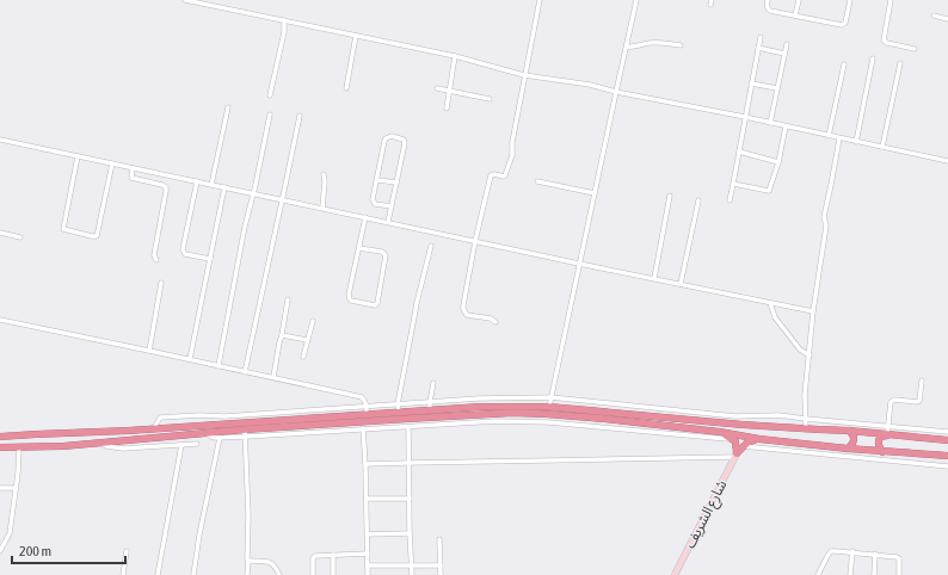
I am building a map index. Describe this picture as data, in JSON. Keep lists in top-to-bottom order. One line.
{"streets":{"main road":["شارع الشريف"]},"scale_bar":"200 m"}
